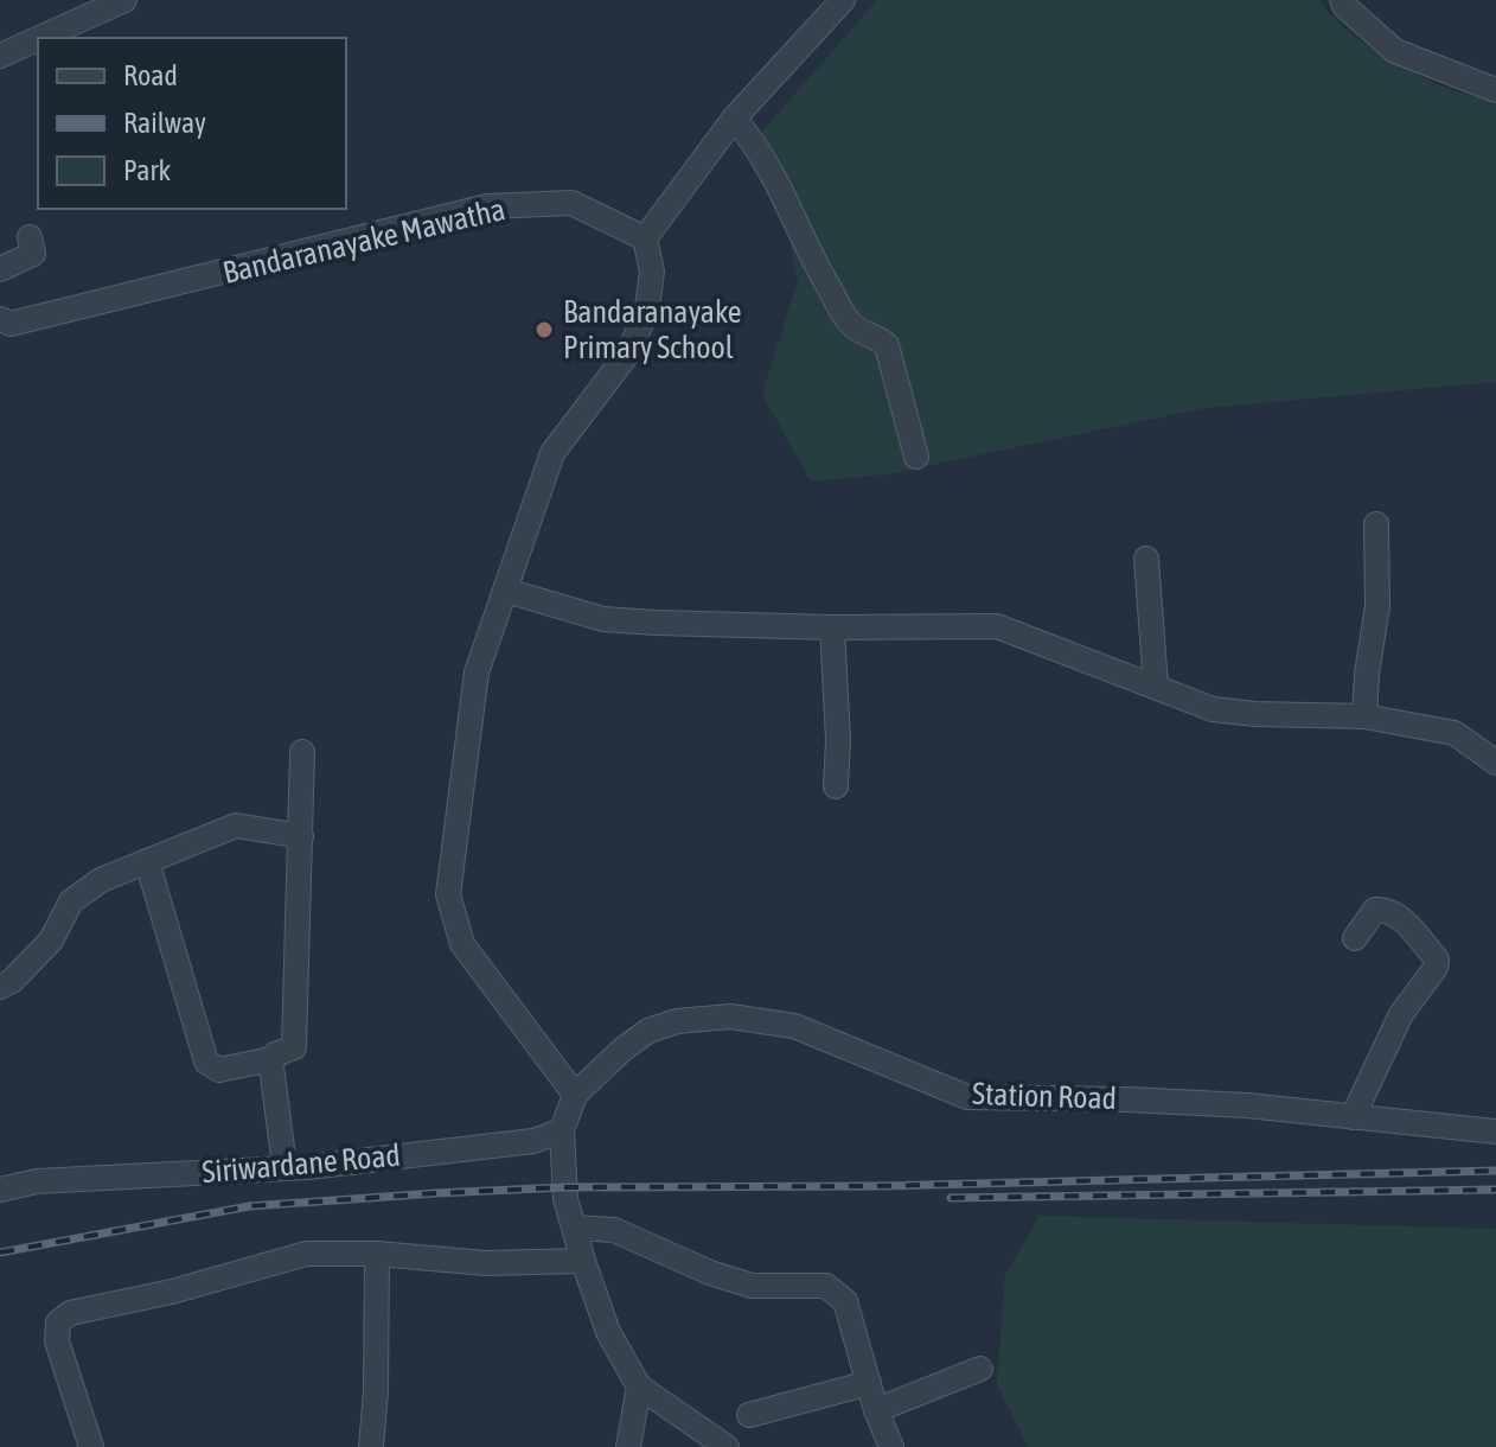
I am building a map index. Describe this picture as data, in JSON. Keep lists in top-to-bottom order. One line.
{"streets":{"street":["Bandaranayake Mawatha","Station Road","Siriwardane Road"]},"places":["Bandaranayake Primary School"],"legend":["Road","Railway","Park"]}
